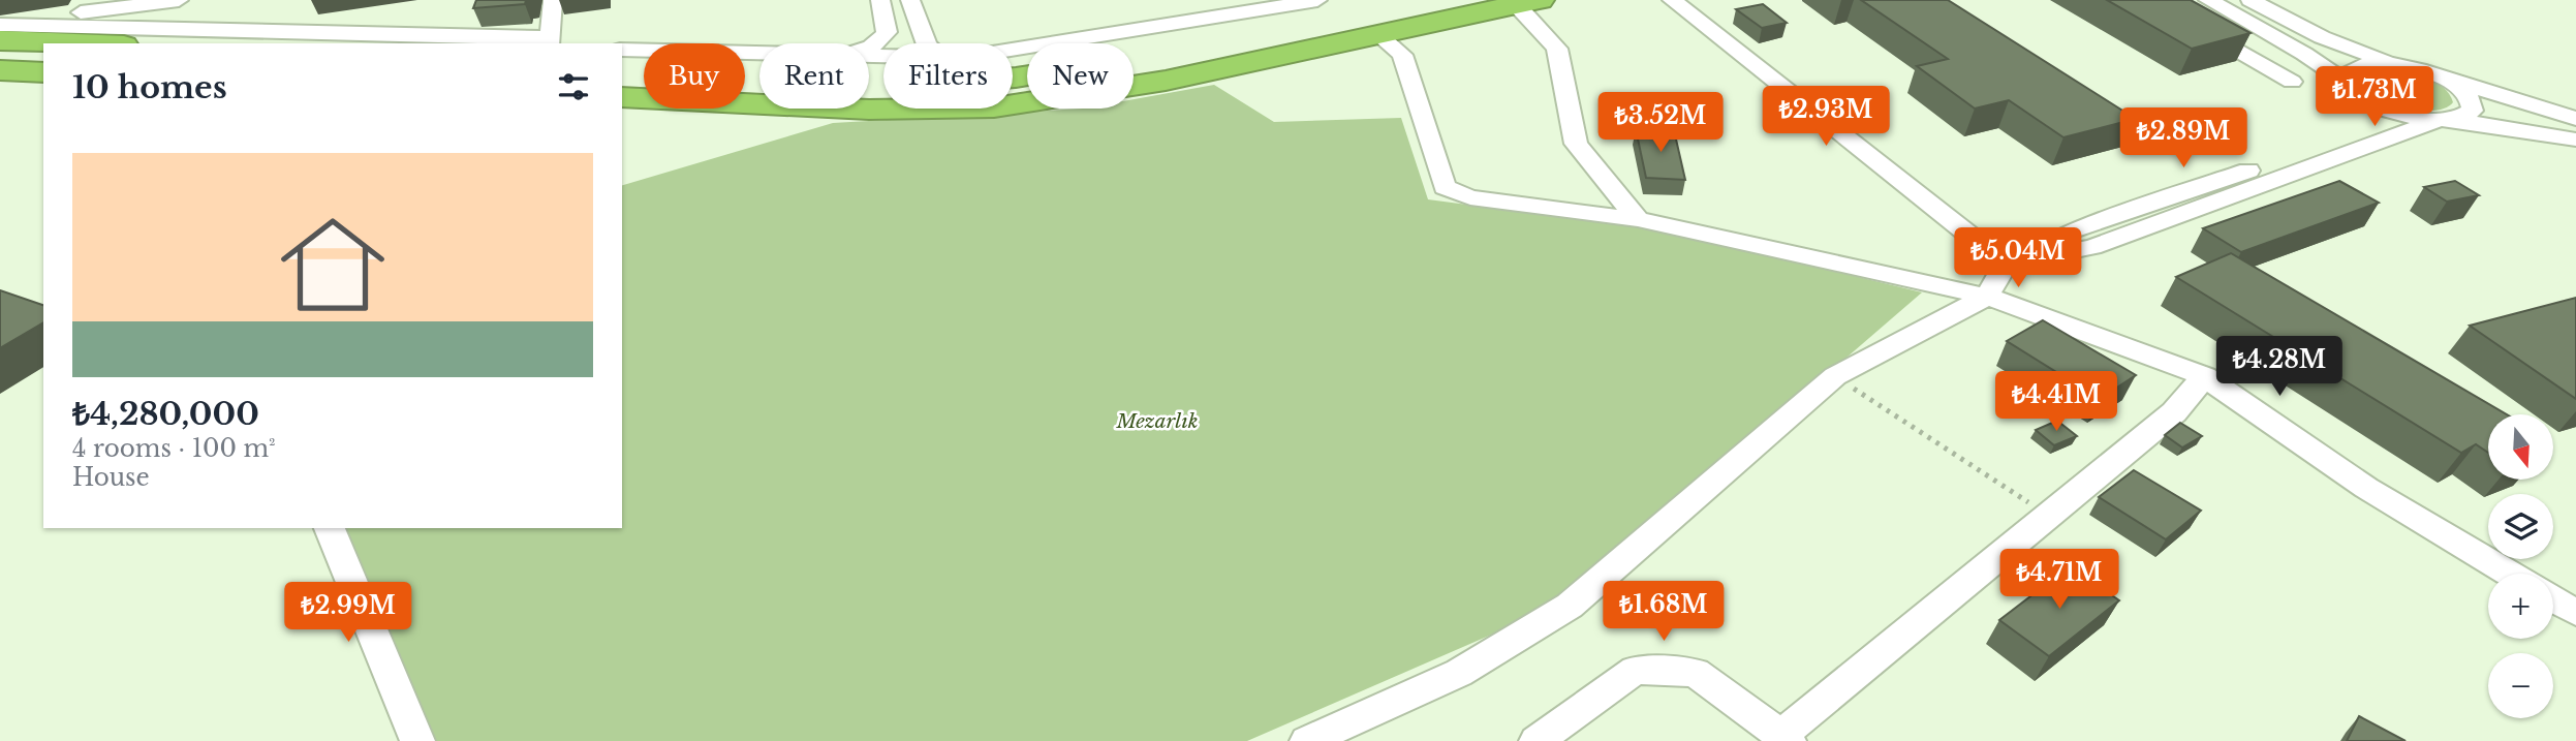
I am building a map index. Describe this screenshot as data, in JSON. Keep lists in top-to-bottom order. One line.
{"parks":["Mezarlık"],"north":"bottom","page":{"chip":["Buy","Rent","Filters","New"],"heading":"10 homes","price":["₺1.73M","₺2.93M","₺3.52M","₺2.89M","₺5.04M","₺4.28M","₺4.41M","₺4.71M","₺1.68M","₺2.99M"],"list":[{"name":"₺4,280,000","note":"4 rooms · 100 m² · House"}],"map_buttons":["+","−"]}}
